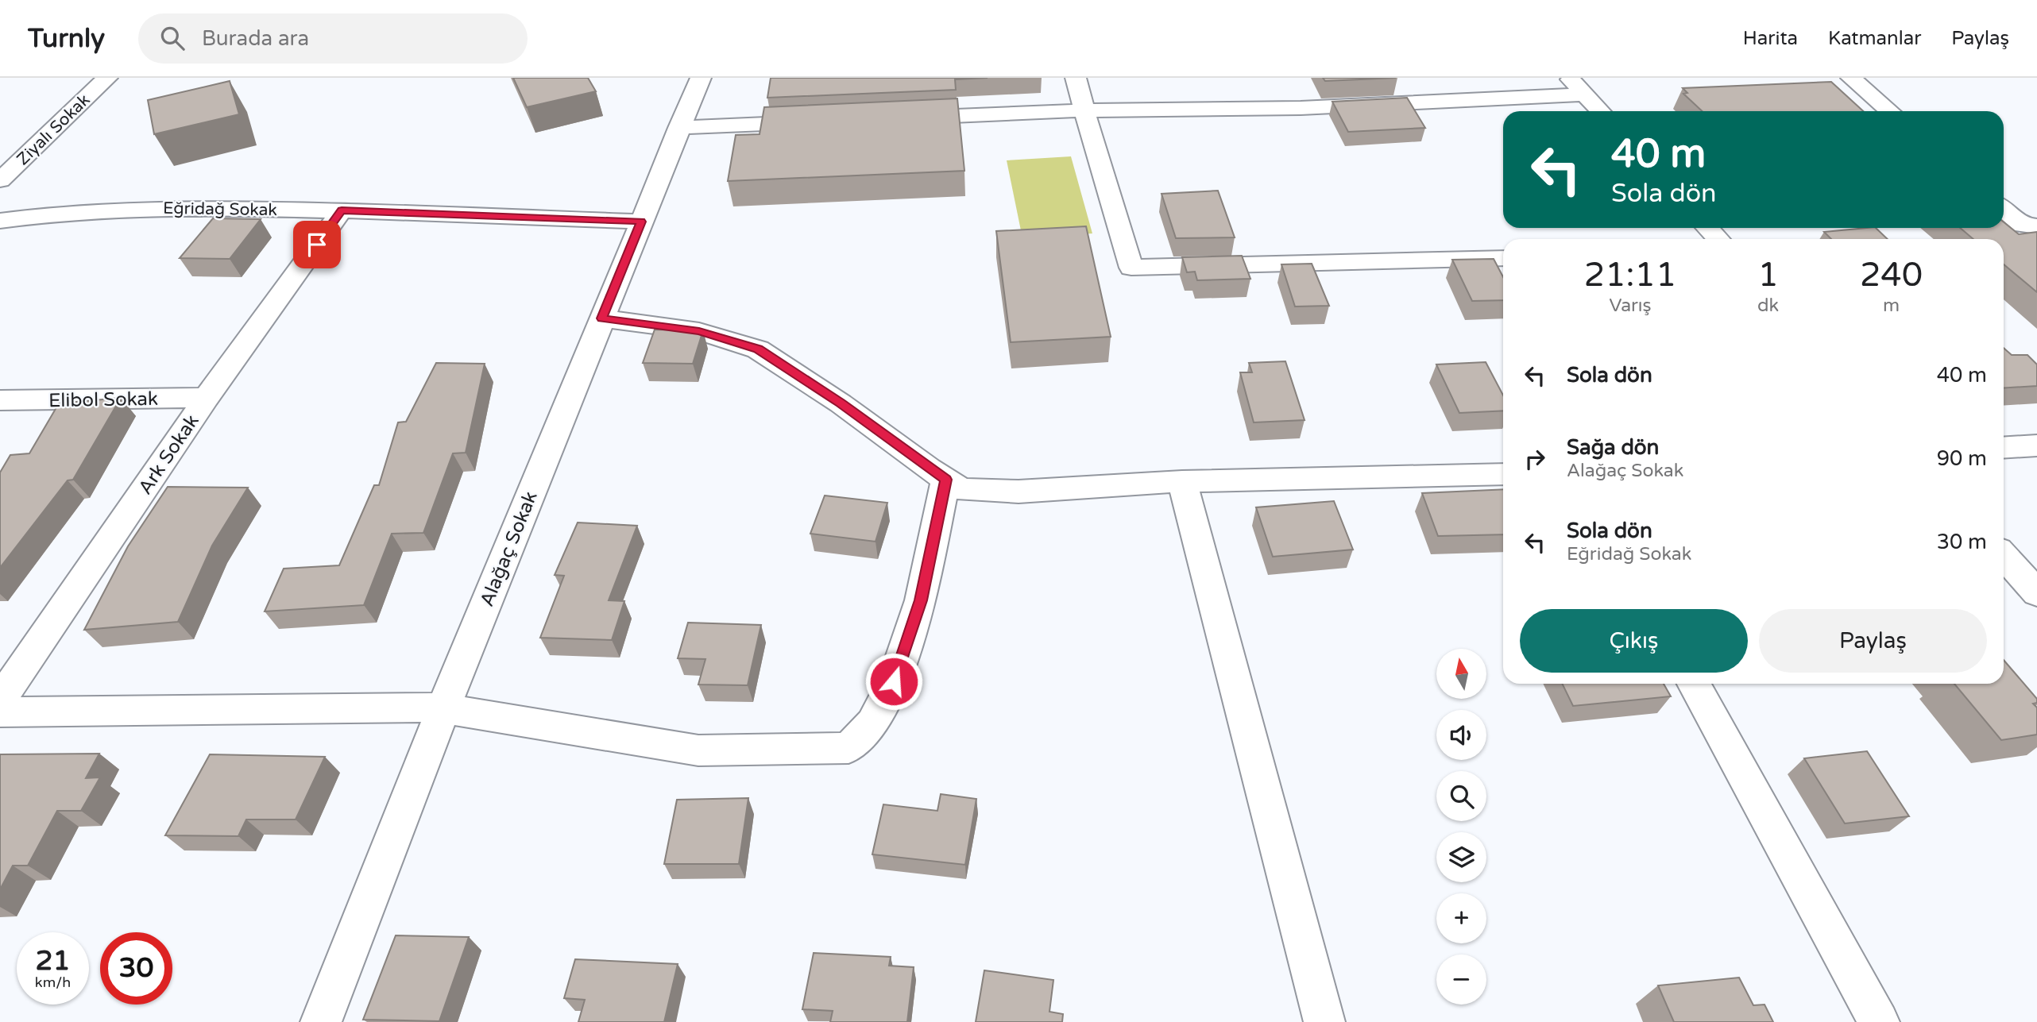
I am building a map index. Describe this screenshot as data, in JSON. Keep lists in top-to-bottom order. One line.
{"streets":{"street":["Ziyalı Sokak","Eğridağ Sokak","Elibol Sokak","Ark Sokak","Alağaç Sokak"]},"crossings":[["Eğridağ Sokak","Ark Sokak"],["Eğridağ Sokak","Alağaç Sokak"],["Elibol Sokak","Ark Sokak"]],"north":"top","page":{"header":"Turnly","search":"Burada ara","nav":["Harita","Katmanlar","Paylaş"],"turn":["40 m","Sola dön"],"eta":["21:11","Varış","1","dk","240","m"],"list":[{"name":"Sola dön","value":"40 m"},{"name":"Sağa dön","note":"Alağaç Sokak","value":"90 m"},{"name":"Sola dön","note":"Eğridağ Sokak","value":"30 m"}],"buttons":["Çıkış","Paylaş"],"map_buttons":["+","−"],"speed":"21 km/h","limit":"30"}}
